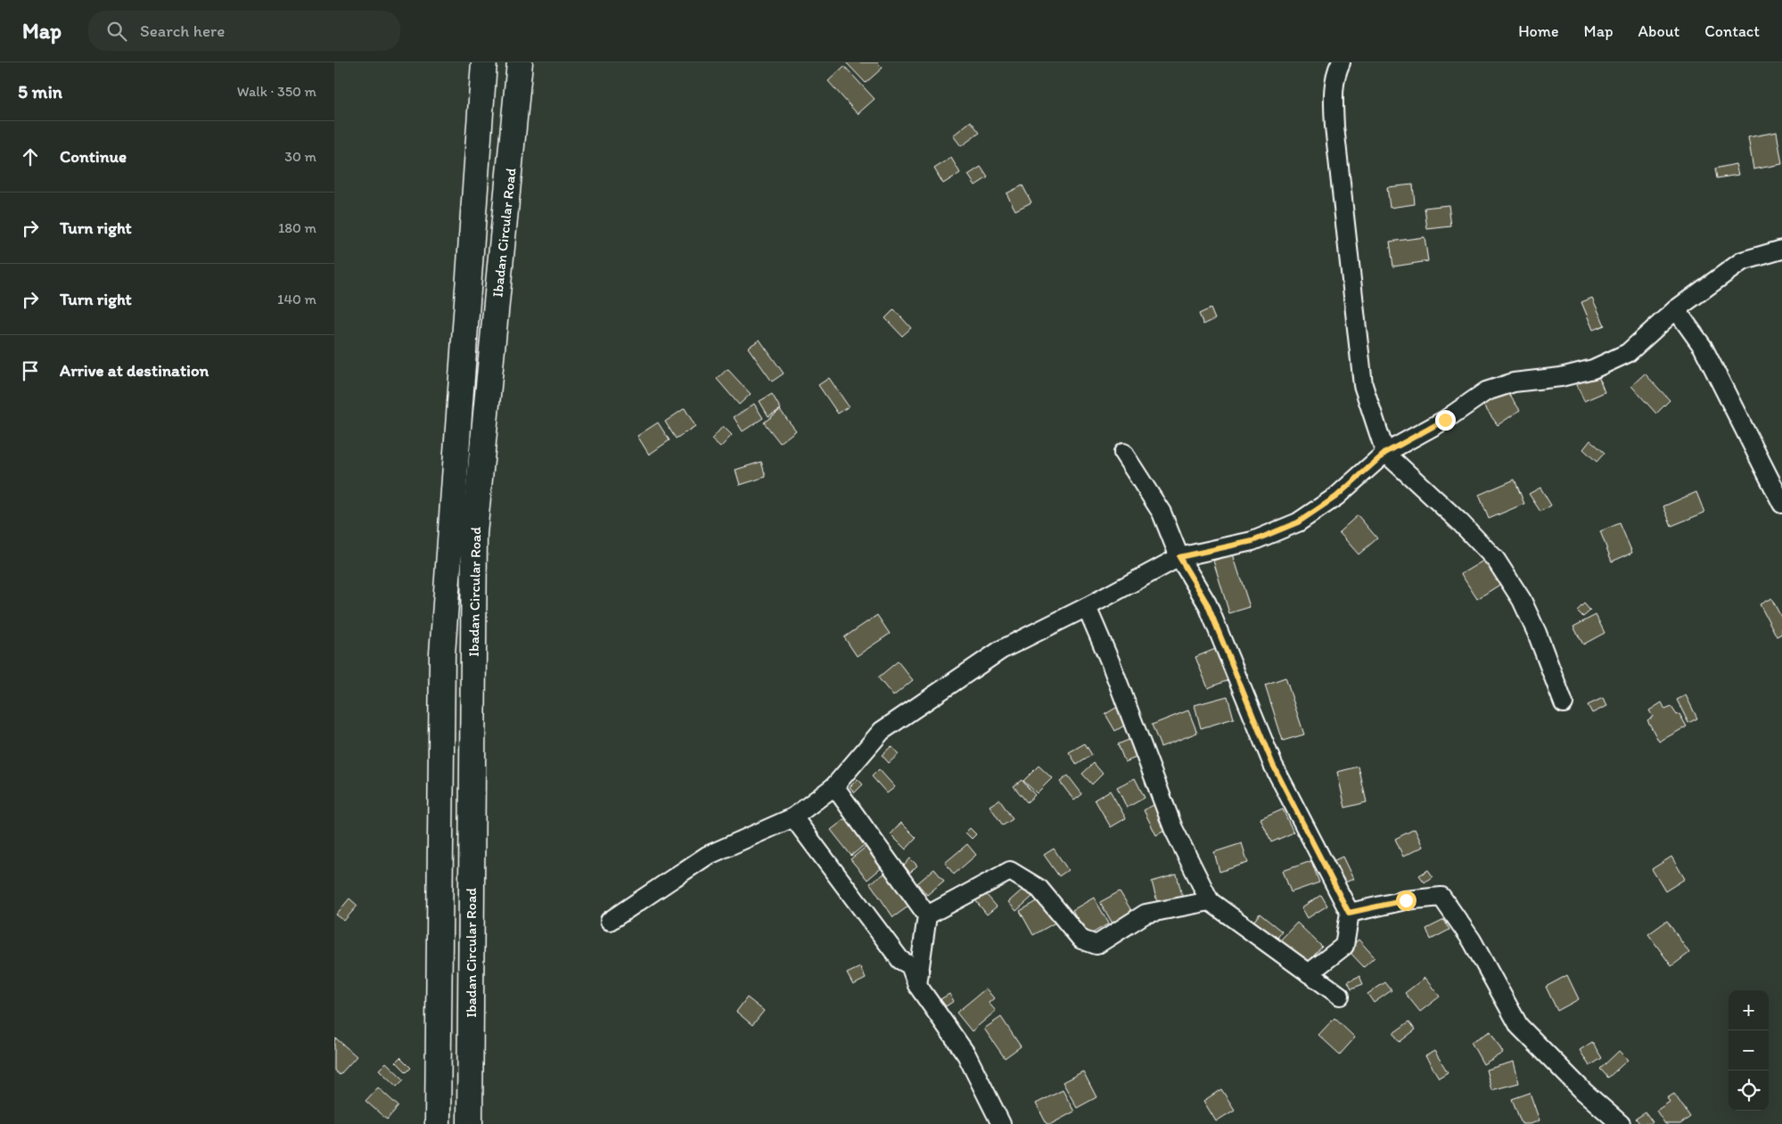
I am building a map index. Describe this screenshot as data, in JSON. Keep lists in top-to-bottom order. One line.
{"streets":{"highway":["Ibadan Circular Road"]},"page":{"header":"Map","search":"Search here","nav":["Home","Map","About","Contact"],"heading":["5 min","Walk · 350 m"],"list":[["Continue","30 m"],["Turn right","180 m"],["Turn right","140 m"],"Arrive at destination"],"map_buttons":["+","−"]}}
